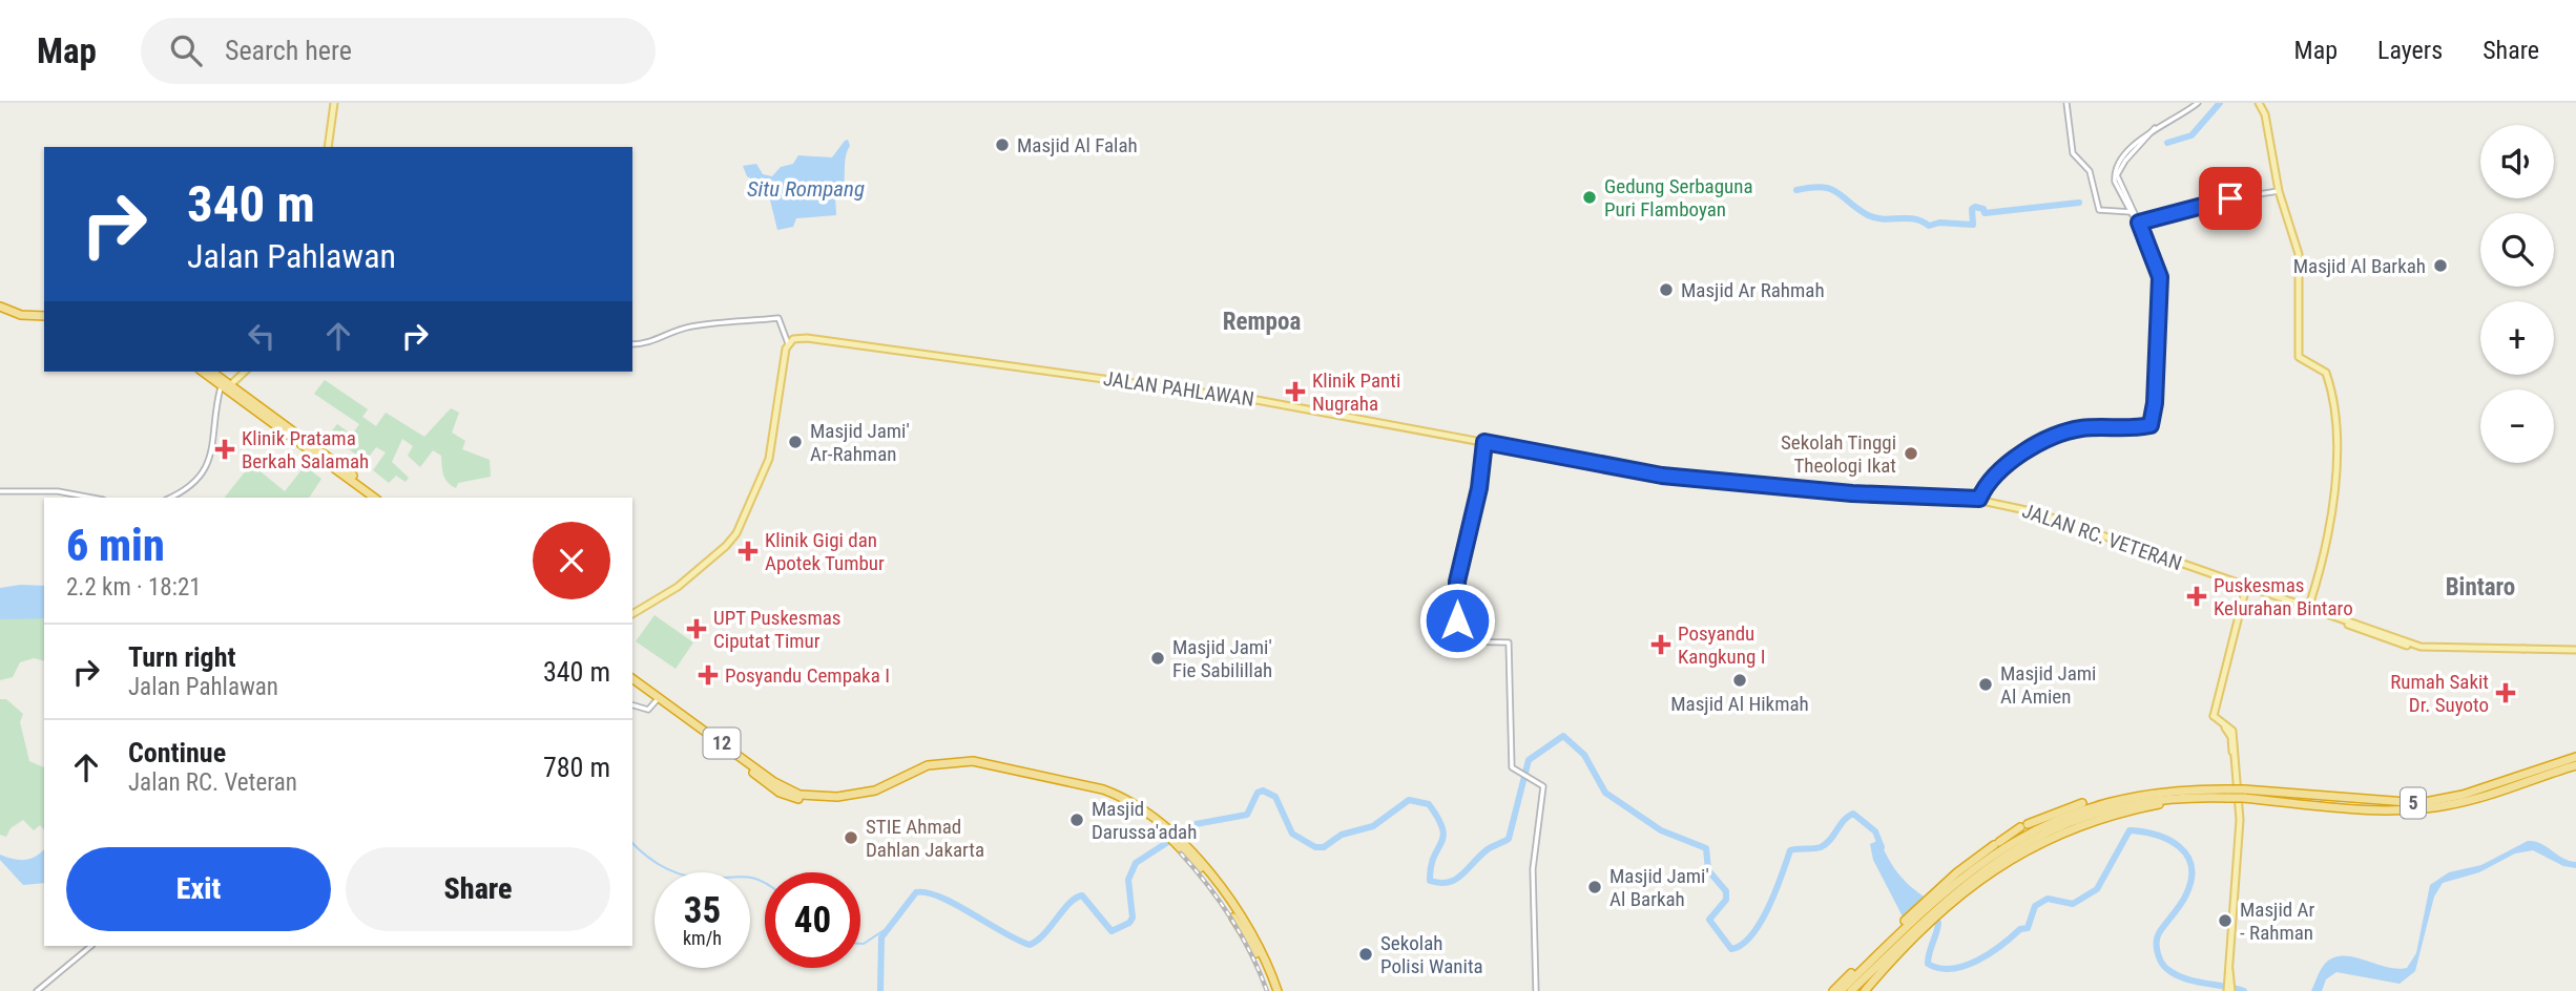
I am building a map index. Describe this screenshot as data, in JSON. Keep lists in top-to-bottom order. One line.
{"streets":{"highway":["12","5"],"main road":["JALAN PAHLAWAN","JALAN RC. VETERAN"]},"crossings":[["JALAN PAHLAWAN","JALAN RC. VETERAN"]],"districts":["Rempoa","Bintaro"],"water":["Situ Rompang"],"places":{"other":["Masjid Al Falah","Gedung Serbaguna Puri Flamboyan","Masjid Al Barkah","Masjid Ar Rahmah","Masjid Jami' Ar-Rahman","Sekolah Tinggi Theologi Ikat","Masjid Jami' Fie Sabilillah","Masjid Al Hikmah","Masjid Jami Al Amien","Masjid Darussa'adah","STIE Ahmad Dahlan Jakarta","Masjid Jami' Al Barkah","Masjid Ar - Rahman","Sekolah Polisi Wanita"],"health":["Klinik Panti Nugraha","Klinik Pratama Berkah Salamah","Klinik Gigi dan Apotek Tumbur","Puskesmas Kelurahan Bintaro","UPT Puskesmas Ciputat Timur","Posyandu Kangkung I","Posyandu Cempaka I","Rumah Sakit Dr. Suyoto"]},"page":{"header":"Map","search":"Search here","nav":["Map","Layers","Share"],"map_buttons":["+","−"],"turn":["340 m","Jalan Pahlawan"],"heading":["6 min","2.2 km · 18:21"],"list":[{"name":"Turn right","note":"Jalan Pahlawan","value":"340 m"},{"name":"Continue","note":"Jalan RC. Veteran","value":"780 m"}],"buttons":["Exit","Share"],"speed":"35 km/h","limit":"40"}}
